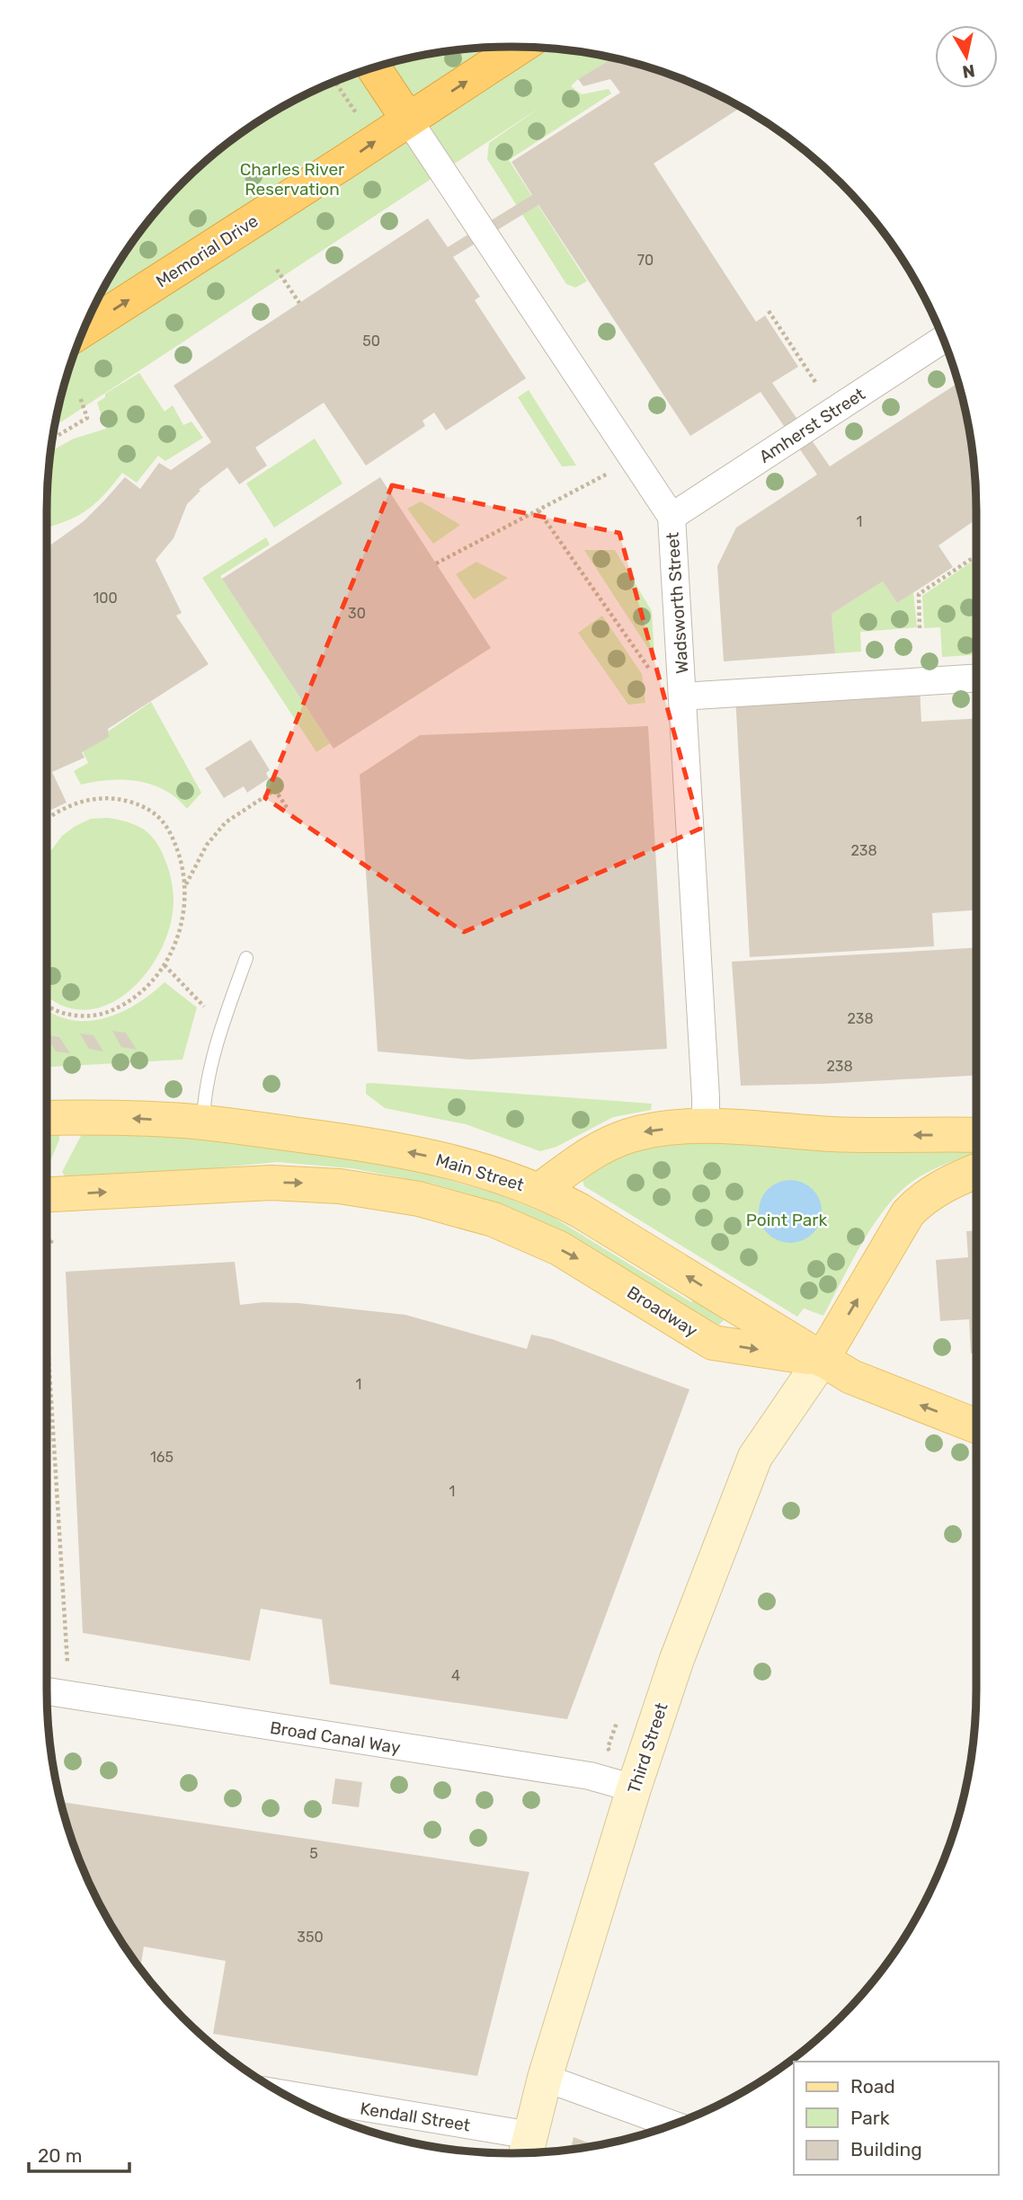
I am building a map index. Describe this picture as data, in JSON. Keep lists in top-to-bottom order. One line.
{"streets":{"highway":["Memorial Drive"],"main road":["Main Street","Broadway","Third Street"],"street":["Amherst Street","Wadsworth Street","Broad Canal Way","Kendall Street"]},"crossings":[["Memorial Drive","Wadsworth Street"],["Amherst Street","Wadsworth Street"],["Wadsworth Street","Main Street"],["Main Street","Broadway"],["Broadway","Third Street"],["Broad Canal Way","Third Street"],["Third Street","Kendall Street"]],"one_way":["Memorial Drive","Main Street"],"parks":["Charles River Reservation","Point Park"],"house_numbers":["70","50","1","100","30","238","238","238","1","165","1","4","5","350"],"legend":["Road","Park","Building"],"scale_bar":"20 m","north":"bottom"}
